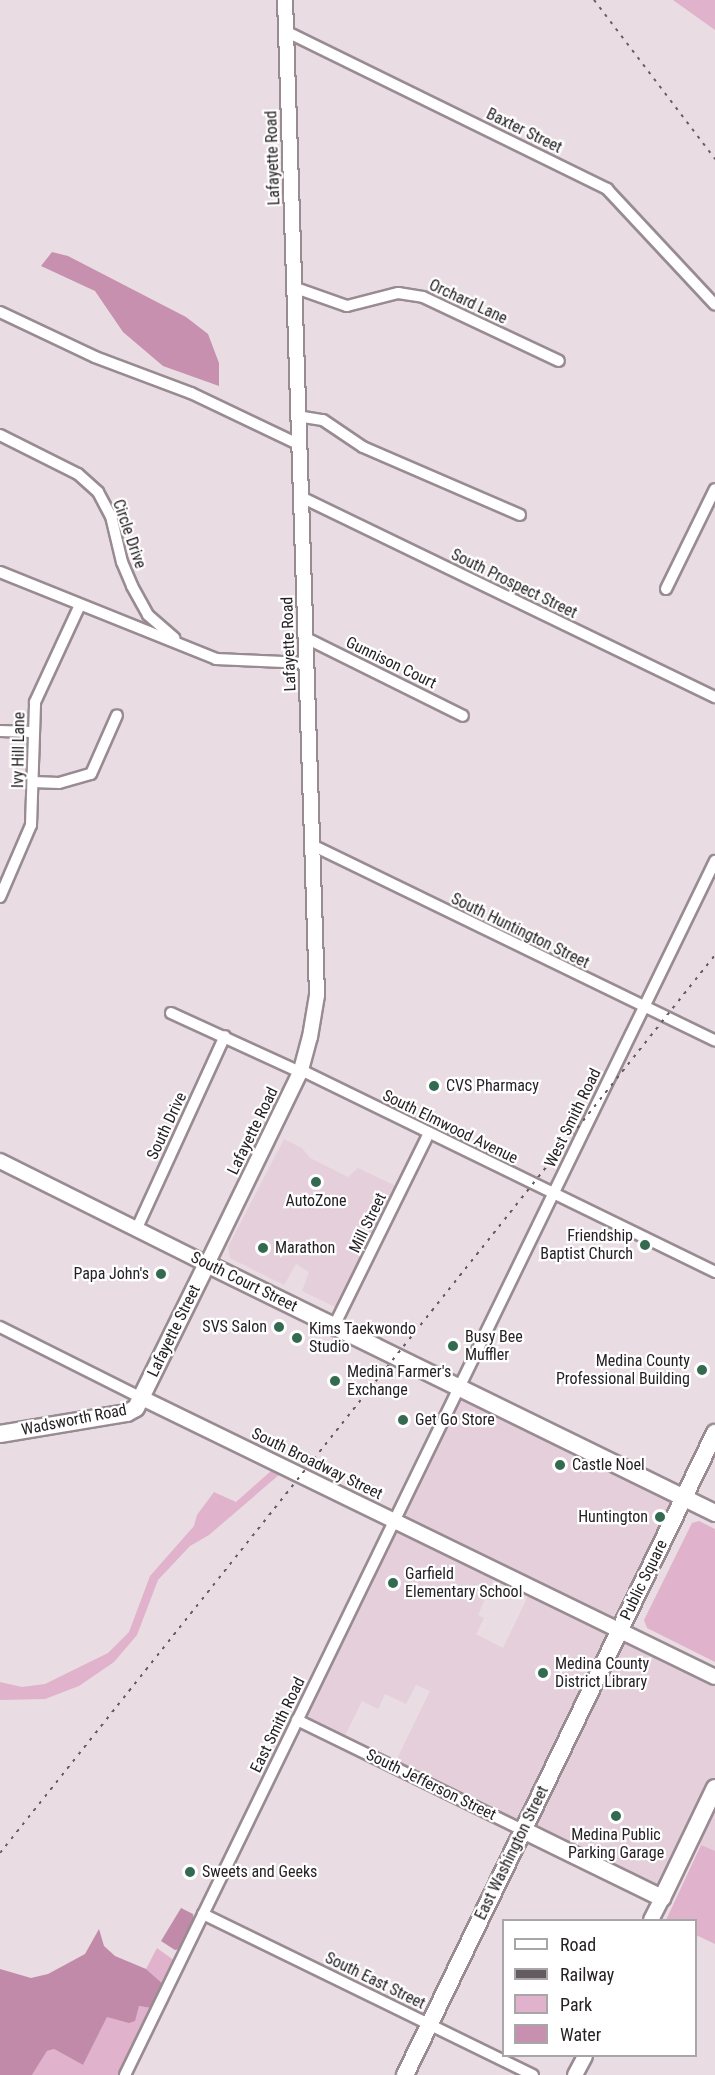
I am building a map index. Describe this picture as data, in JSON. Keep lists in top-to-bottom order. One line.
{"streets":{"highway":["South Court Street","Lafayette Street","Wadsworth Road","Public Square","South Jefferson Street","East Washington Street"],"main road":["Lafayette Road","South Broadway Street"],"street":["Baxter Street","Orchard Lane","Circle Drive","South Prospect Street","Gunnison Court","Ivy Hill Lane","South Huntington Street","West Smith Road","South Drive","South Elmwood Avenue","Mill Street","East Smith Road","South East Street"]},"crossings":[["Baxter Street","Lafayette Road"],["Lafayette Road","Orchard Lane"],["Lafayette Road","Circle Drive"],["Lafayette Road","South Prospect Street"],["Lafayette Road","Gunnison Court"],["Lafayette Road","South Huntington Street"],["Lafayette Road","South Elmwood Avenue"],["Lafayette Road","South Court Street"],["Lafayette Road","Lafayette Street"],["Circle Drive","Ivy Hill Lane"],["South Huntington Street","West Smith Road"],["West Smith Road","South Elmwood Avenue"],["West Smith Road","South Court Street"],["West Smith Road","East Smith Road"],["South Drive","South Elmwood Avenue"],["South Drive","South Court Street"],["South Elmwood Avenue","Mill Street"],["Mill Street","South Court Street"],["South Court Street","Lafayette Street"],["South Court Street","Public Square"],["South Court Street","East Smith Road"],["Lafayette Street","Wadsworth Road"],["Lafayette Street","South Broadway Street"],["Wadsworth Road","South Broadway Street"],["South Broadway Street","Public Square"],["South Broadway Street","East Smith Road"],["South Broadway Street","East Washington Street"],["Public Square","East Washington Street"],["East Smith Road","South Jefferson Street"],["East Smith Road","South East Street"],["South Jefferson Street","East Washington Street"],["East Washington Street","South East Street"]],"places":["CVS Pharmacy","AutoZone","Friendship Baptist Church","Marathon","Papa John's","SVS Salon","Kims Taekwondo Studio","Busy Bee Muffler","Medina County Professional Building","Medina Farmer's Exchange","Get Go Store","Castle Noel","Huntington","Garfield Elementary School","Medina County District Library","Medina Public Parking Garage","Sweets and Geeks"],"legend":["Road","Railway","Park","Water"]}
